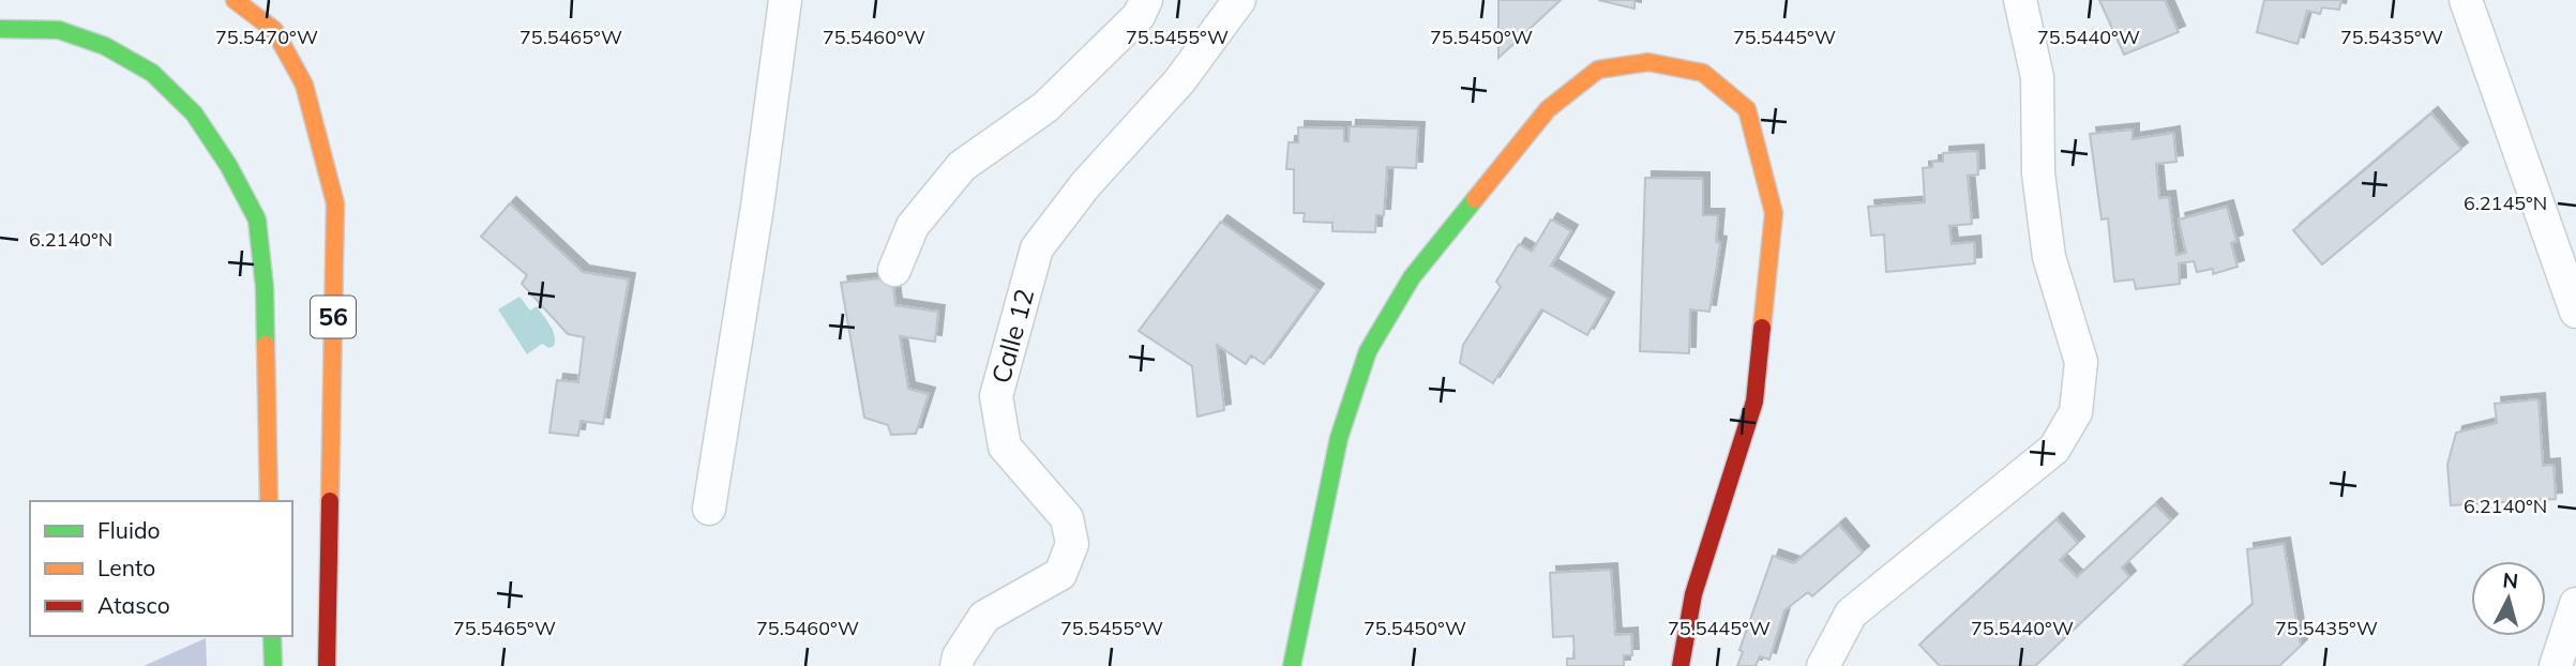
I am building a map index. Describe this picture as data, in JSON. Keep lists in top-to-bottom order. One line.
{"streets":{"street":["56","Calle 12"]},"legend":["Fluido","Lento","Atasco"],"north":"top","coordinates":["75.5470°W","75.5465°W","75.5460°W","75.5455°W","75.5450°W","75.5445°W","75.5440°W","75.5435°W","6.2145°N","6.2140°N"]}
